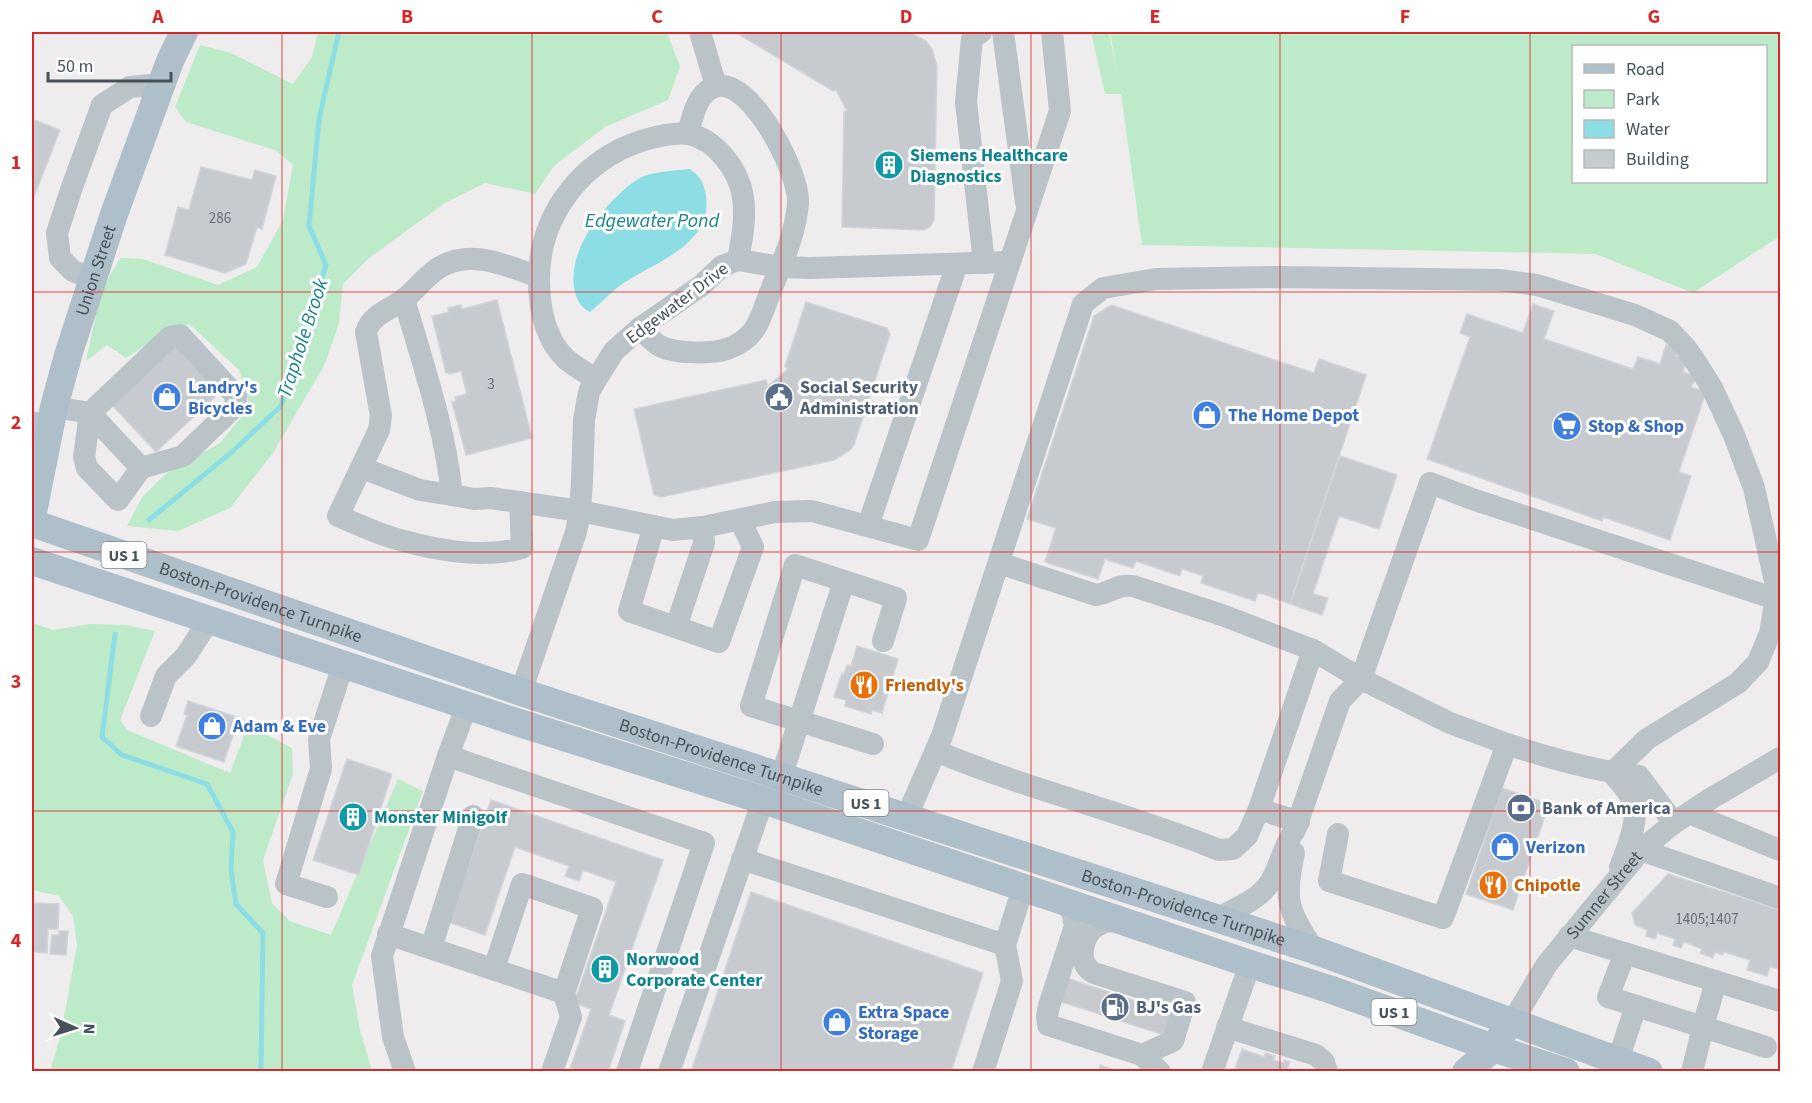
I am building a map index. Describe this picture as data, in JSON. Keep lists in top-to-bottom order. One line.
{"streets":{"main road":["Union Street","US 1","Boston-Providence Turnpike","Sumner Street"],"street":["Edgewater Drive"]},"crossings":[["Edgewater Drive","Boston-Providence Turnpike"],["Boston-Providence Turnpike","Sumner Street"]],"water":["Edgewater Pond","Traphole Brook"],"places":{"building":["Siemens Healthcare Diagnostics","Monster Minigolf","Norwood Corporate Center"],"shop":["Landry's Bicycles","The Home Depot","Adam & Eve","Verizon","Extra Space Storage"],"public building":["Social Security Administration"],"supermarket":["Stop & Shop"],"restaurant":["Friendly's","Chipotle"],"bank":["Bank of America"],"fuel station":["BJ's Gas"]},"house_numbers":["286","3","1405;1407"],"legend":["Road","Park","Water","Building"],"scale_bar":"50 m","north":"right","grid":{"columns":["A","B","C","D","E","F","G"],"rows":["1","2","3","4"]}}
